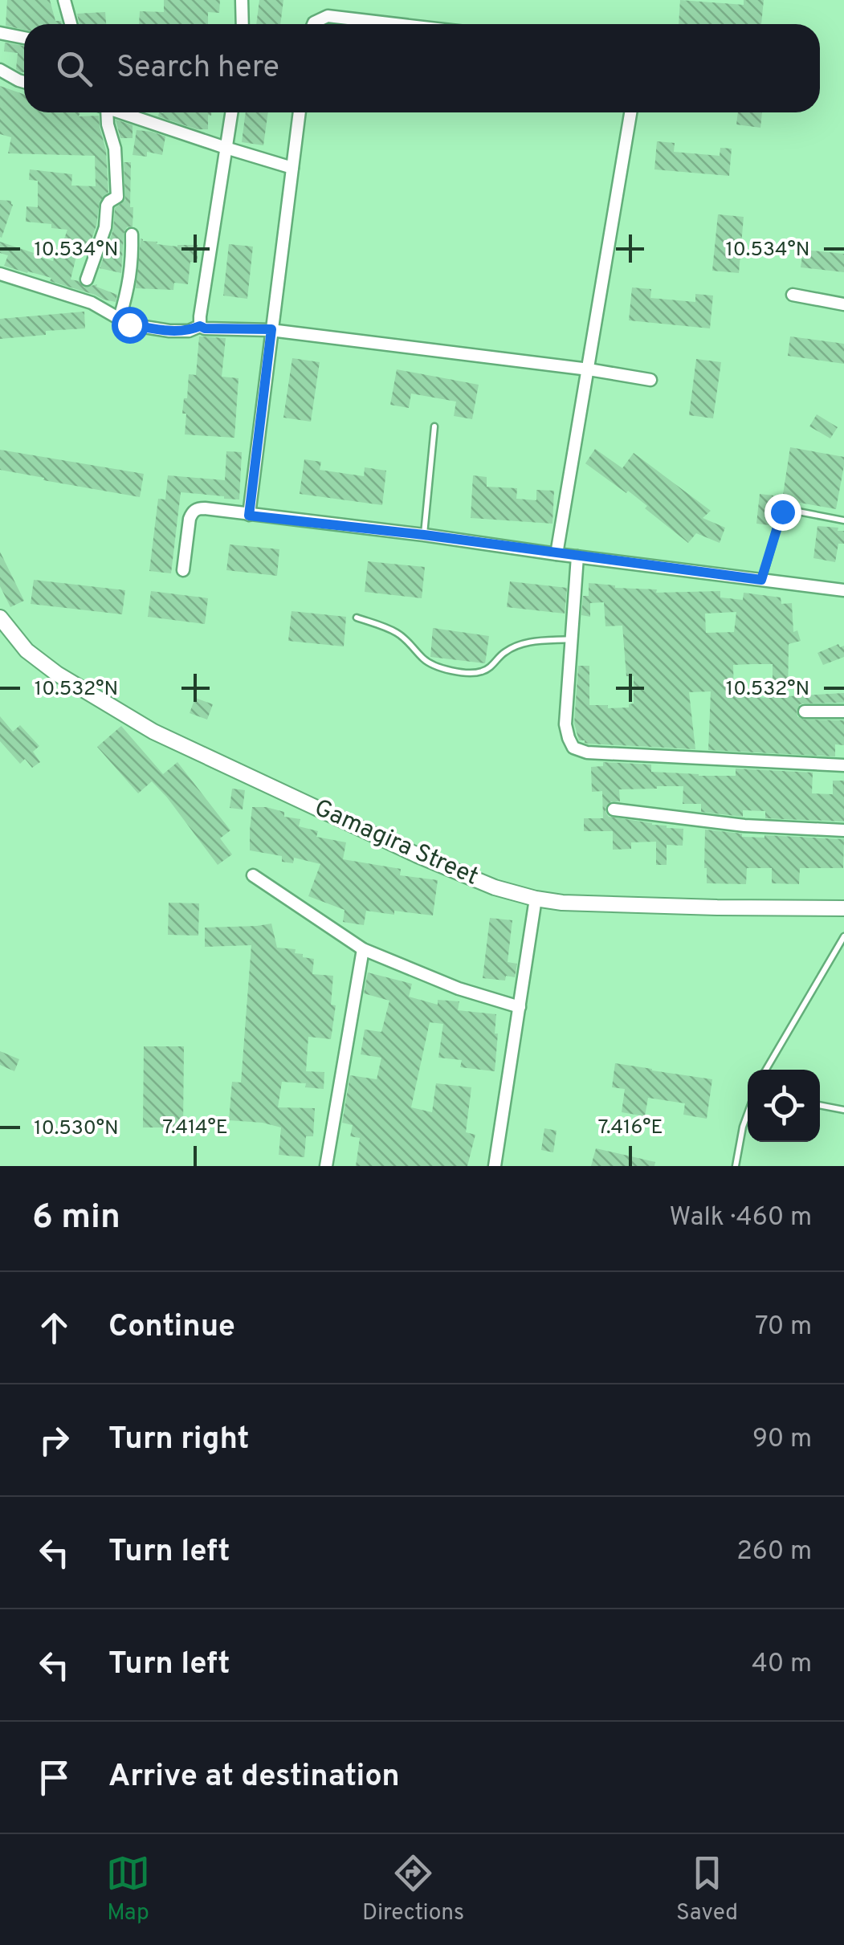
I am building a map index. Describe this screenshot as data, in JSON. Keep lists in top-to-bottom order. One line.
{"streets":{"street":["Gamagira Street"]},"page":{"search":"Search here","heading":["6 min","Walk · 460 m"],"list":[["Continue","70 m"],["Turn right","90 m"],["Turn left","260 m"],["Turn left","40 m"],"Arrive at destination"],"nav":["Map","Directions","Saved"]},"coordinates":["10.534°N","10.532°N","7.414°E","7.416°E","10.530°N"]}
